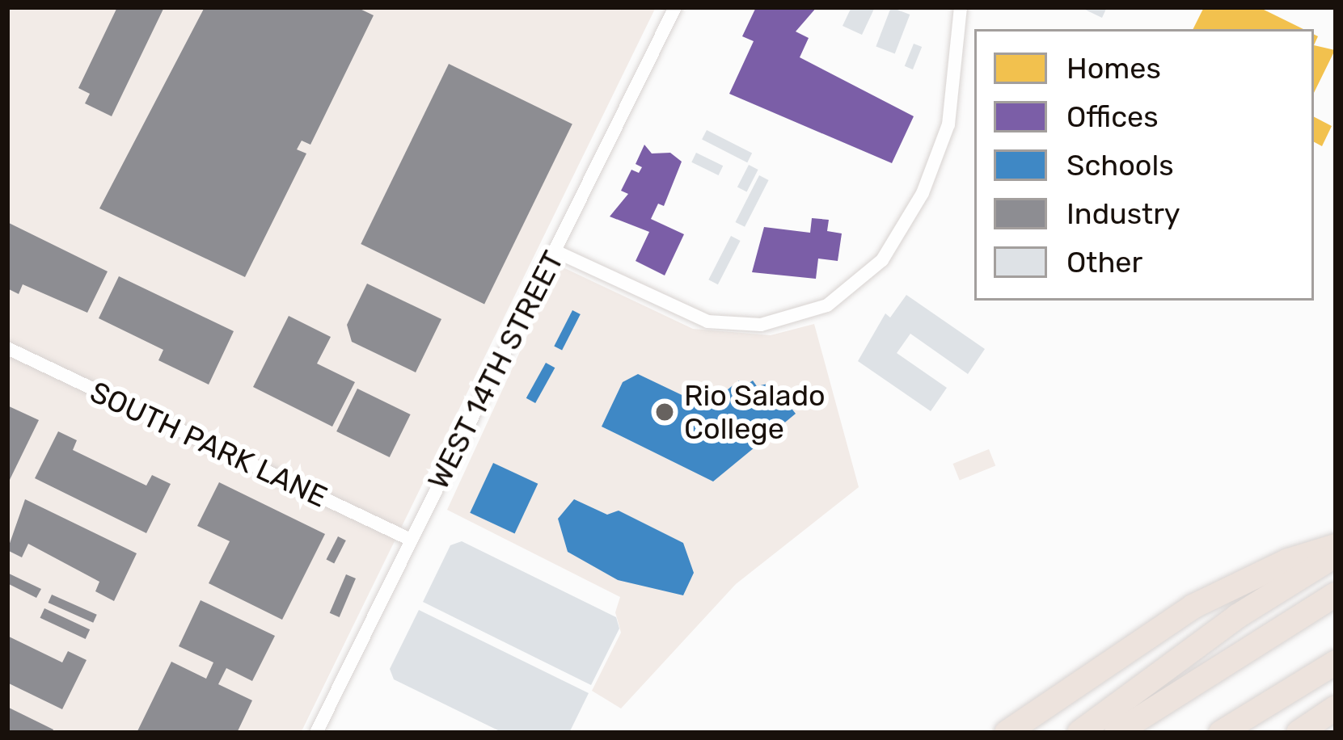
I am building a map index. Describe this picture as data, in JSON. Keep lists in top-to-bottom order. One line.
{"streets":{"street":["WEST 14TH STREET","SOUTH PARK LANE"]},"crossings":[["WEST 14TH STREET","SOUTH PARK LANE"]],"places":["Rio Salado College"],"legend":["Homes","Offices","Schools","Industry","Other"]}
